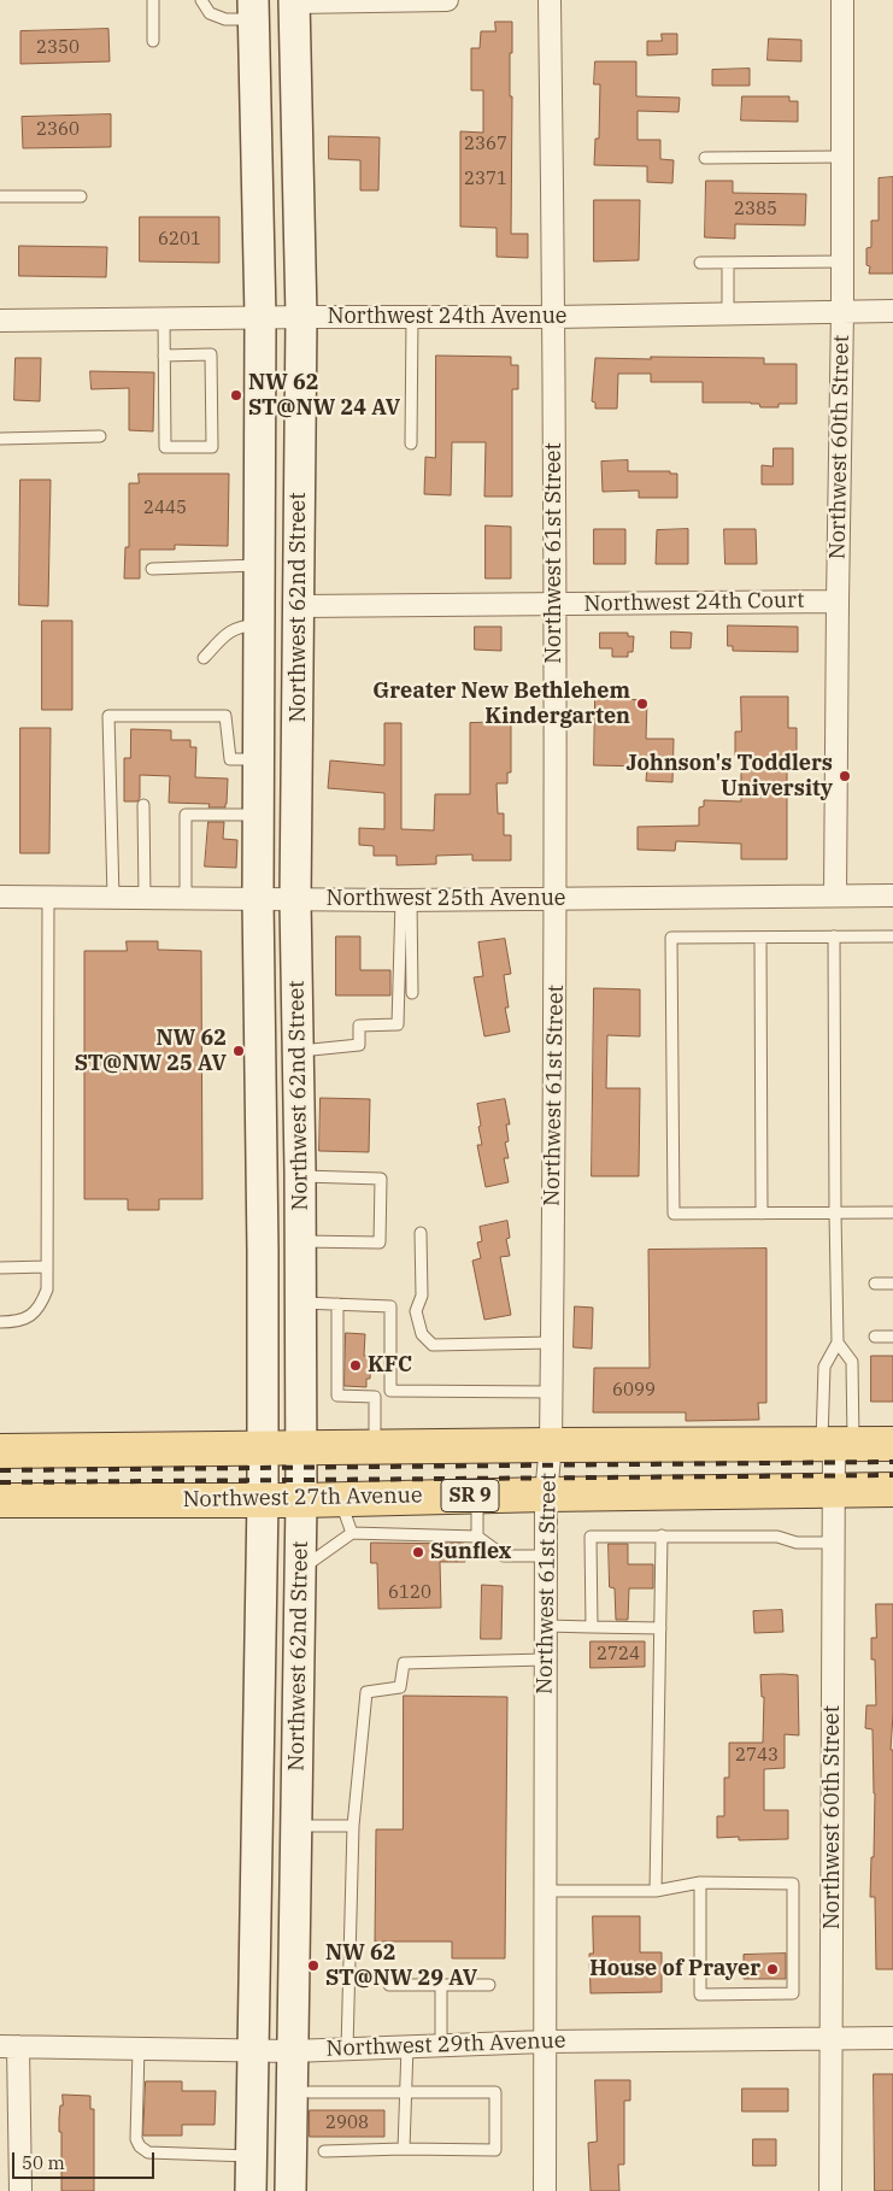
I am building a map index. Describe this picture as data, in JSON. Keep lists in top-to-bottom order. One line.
{"streets":{"main road":["Northwest 62nd Street","SR 9","Northwest 27th Avenue"],"street":["Northwest 24th Avenue","Northwest 60th Street","Northwest 61st Street","Northwest 24th Court","Northwest 25th Avenue","Northwest 29th Avenue"]},"crossings":[["Northwest 24th Avenue","Northwest 60th Street"],["Northwest 24th Avenue","Northwest 61st Street"],["Northwest 24th Avenue","Northwest 62nd Street"],["Northwest 60th Street","Northwest 24th Court"],["Northwest 60th Street","Northwest 25th Avenue"],["Northwest 60th Street","Northwest 27th Avenue"],["Northwest 60th Street","Northwest 29th Avenue"],["Northwest 61st Street","Northwest 24th Court"],["Northwest 61st Street","Northwest 25th Avenue"],["Northwest 61st Street","Northwest 27th Avenue"],["Northwest 61st Street","Northwest 29th Avenue"],["Northwest 24th Court","Northwest 62nd Street"],["Northwest 62nd Street","Northwest 25th Avenue"],["Northwest 62nd Street","Northwest 27th Avenue"],["Northwest 62nd Street","Northwest 29th Avenue"]],"places":["NW 62 ST@NW 24 AV","Greater New Bethlehem Kindergarten","Johnson's Toddlers University","NW 62 ST@NW 25 AV","KFC","Sunflex","NW 62 ST@NW 29 AV","House of Prayer"],"house_numbers":["2350","2360","2367","2371","2385","6201","2445","6099","6120","2724","2743","2908"],"scale_bar":"50 m"}
